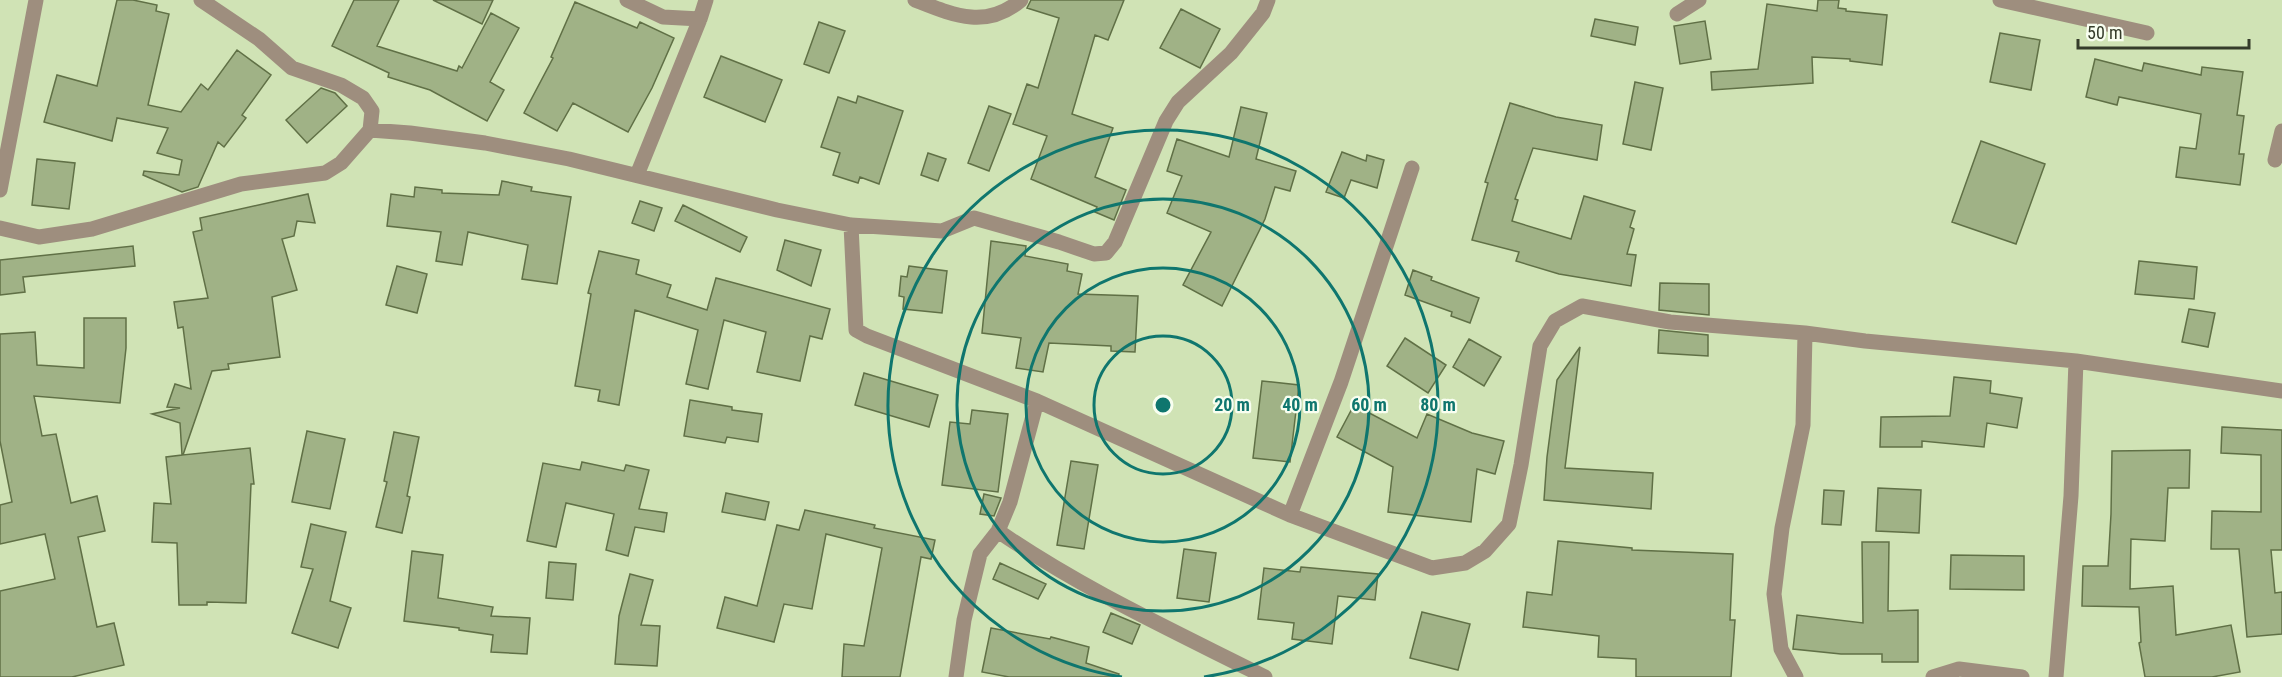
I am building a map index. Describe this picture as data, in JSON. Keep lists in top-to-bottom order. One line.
{"scale_bar":"50 m","rings":["20 m","40 m","60 m","80 m"]}
